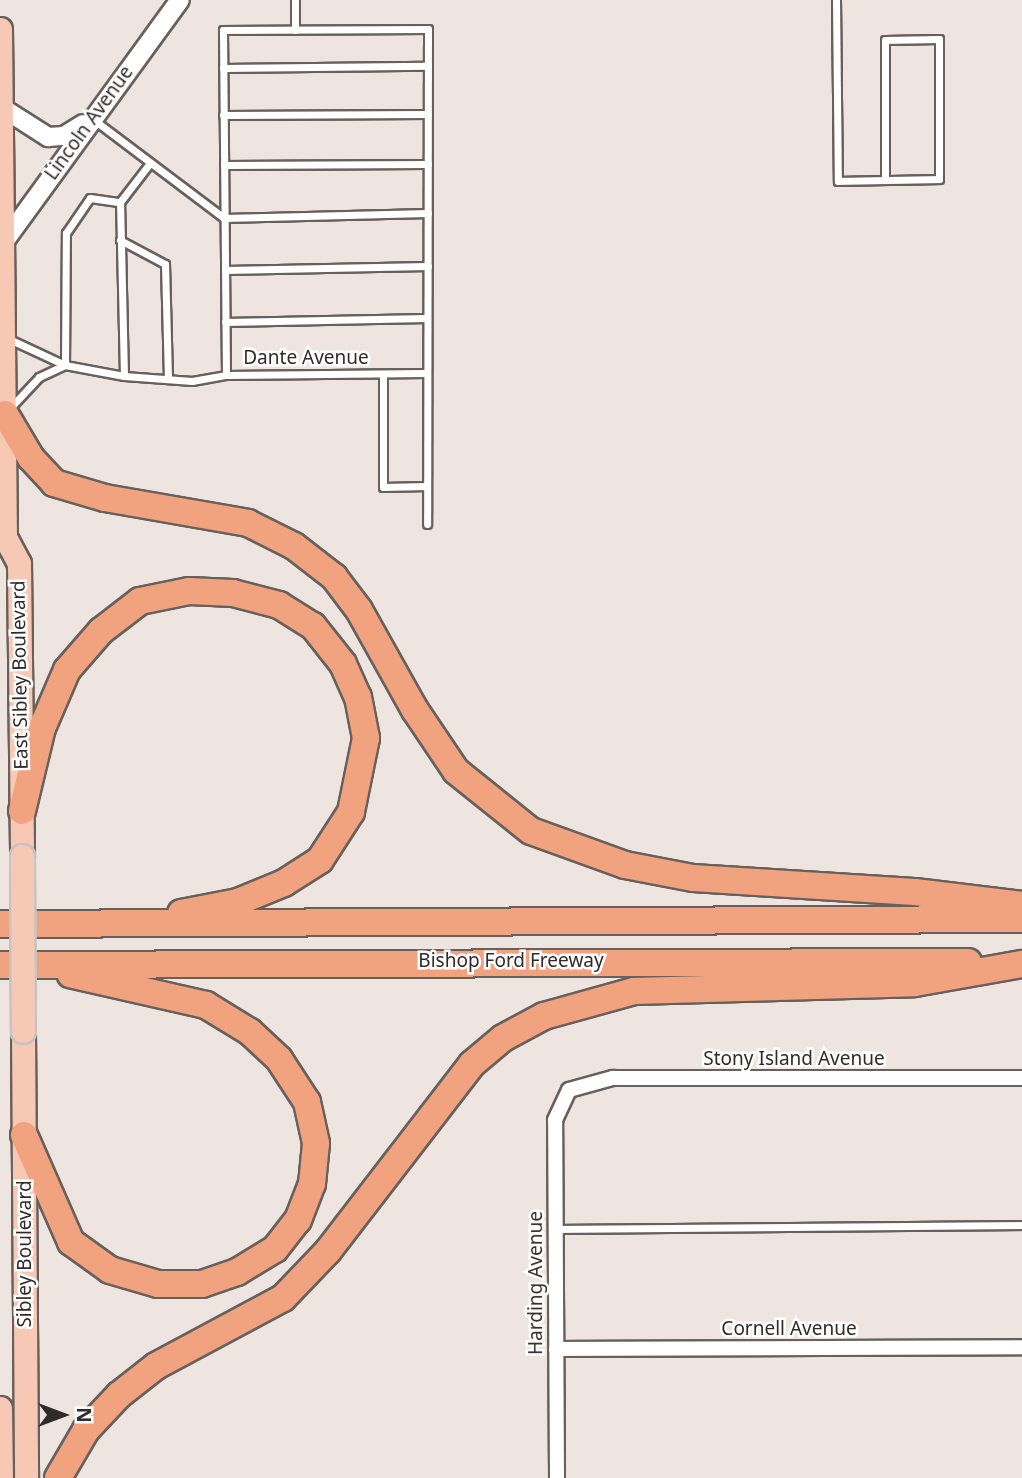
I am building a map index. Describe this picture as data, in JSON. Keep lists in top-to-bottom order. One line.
{"streets":{"highway":["Bishop Ford Freeway"],"main road":["East Sibley Boulevard","Sibley Boulevard"],"street":["Lincoln Avenue","Stony Island Avenue","Harding Avenue","Cornell Avenue"],"lane":["Dante Avenue"]},"crossings":[["Lincoln Avenue","East Sibley Boulevard"],["East Sibley Boulevard","Sibley Boulevard"],["Stony Island Avenue","Harding Avenue"],["Harding Avenue","Cornell Avenue"]],"north":"right"}
